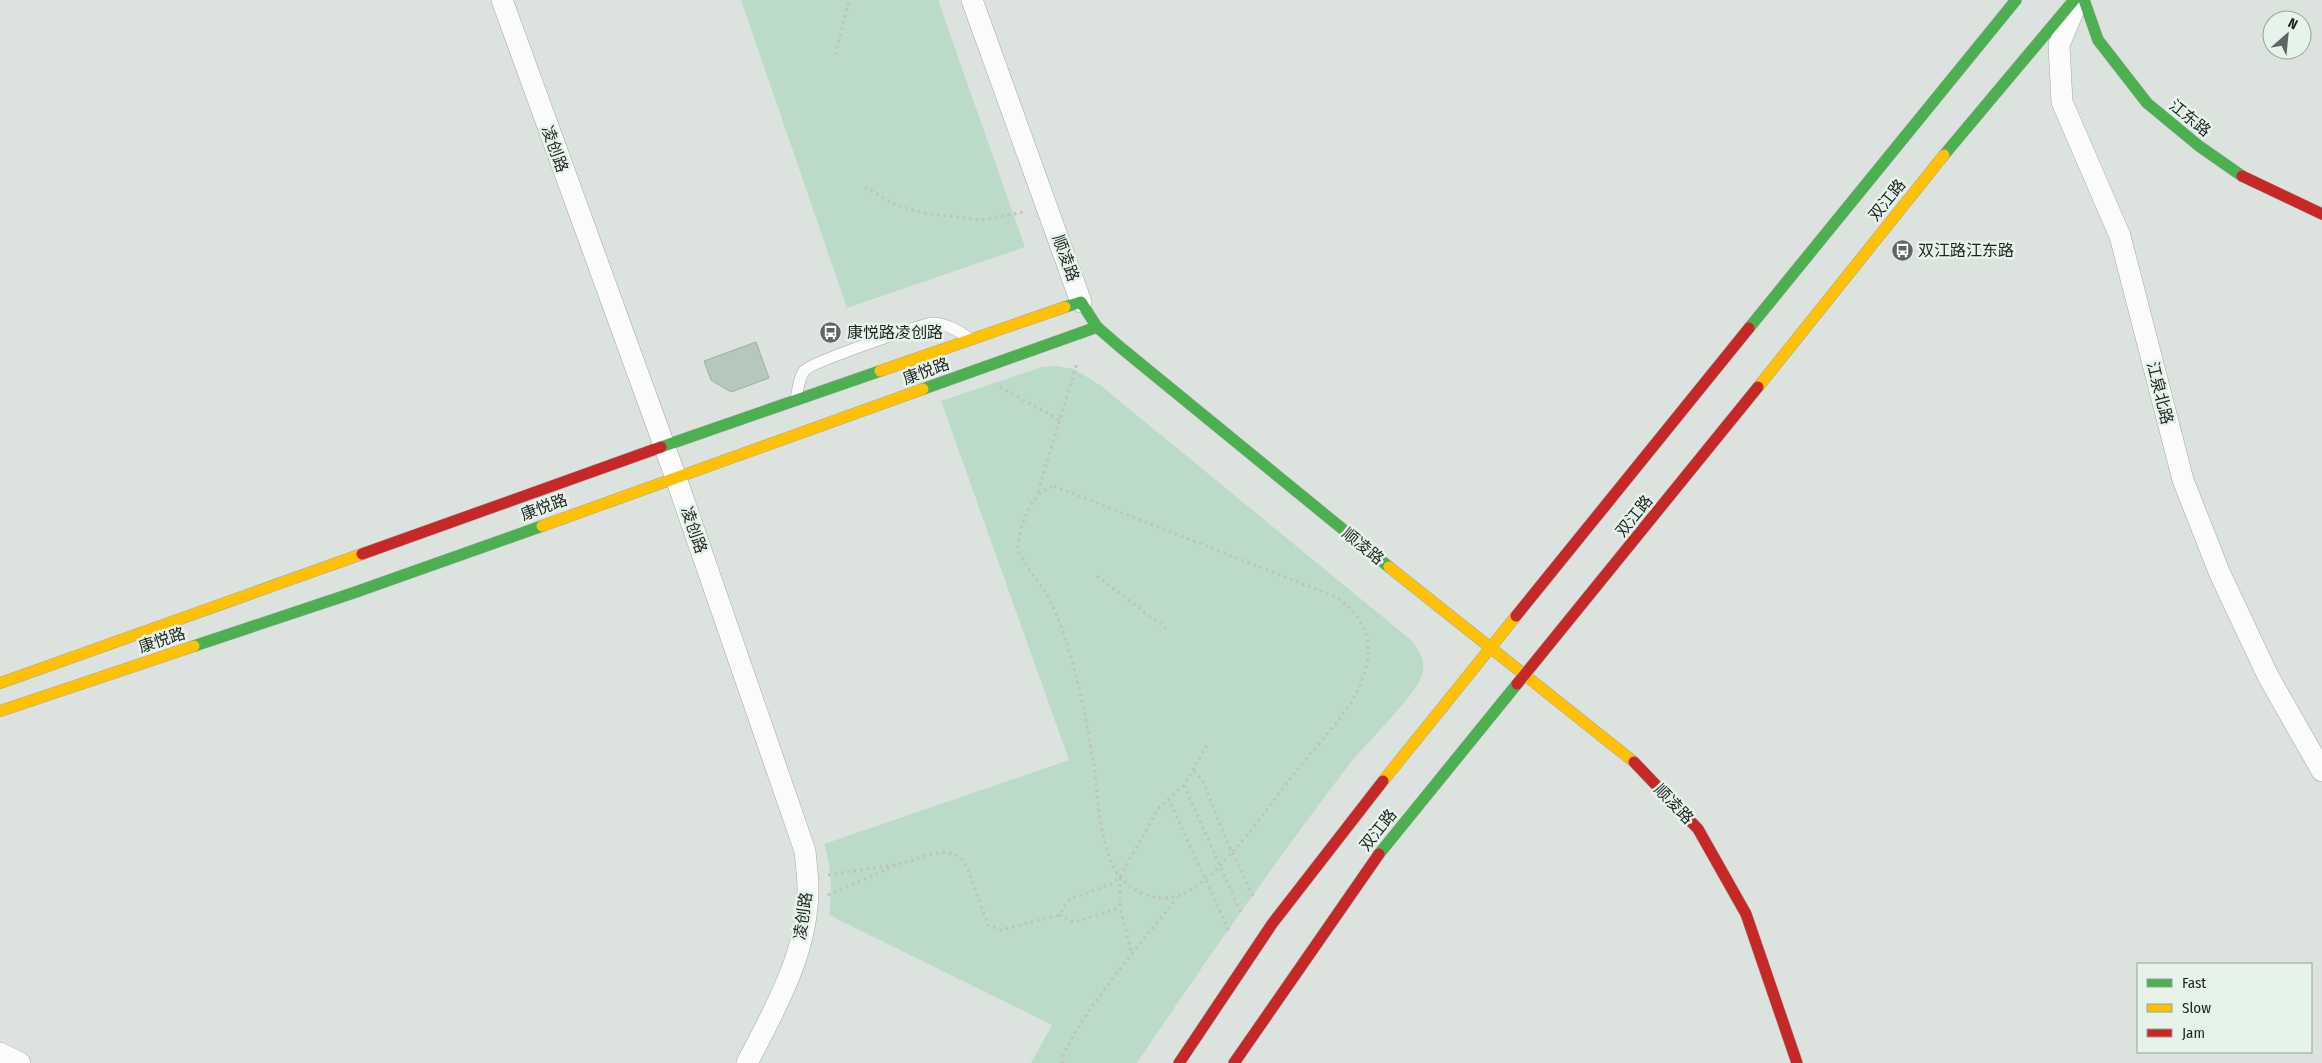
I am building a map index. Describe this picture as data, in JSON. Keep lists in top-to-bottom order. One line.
{"streets":{"street":["江东路","凌创路","双江路","顺凌路","康悦路","江泉北路"]},"crossings":[["凌创路","康悦路"],["双江路","顺凌路"],["双江路","江泉北路"],["顺凌路","康悦路"]],"places":{"bus stop":["双江路江东路","康悦路凌创路"]},"legend":["Fast","Slow","Jam"],"north":"top right"}
